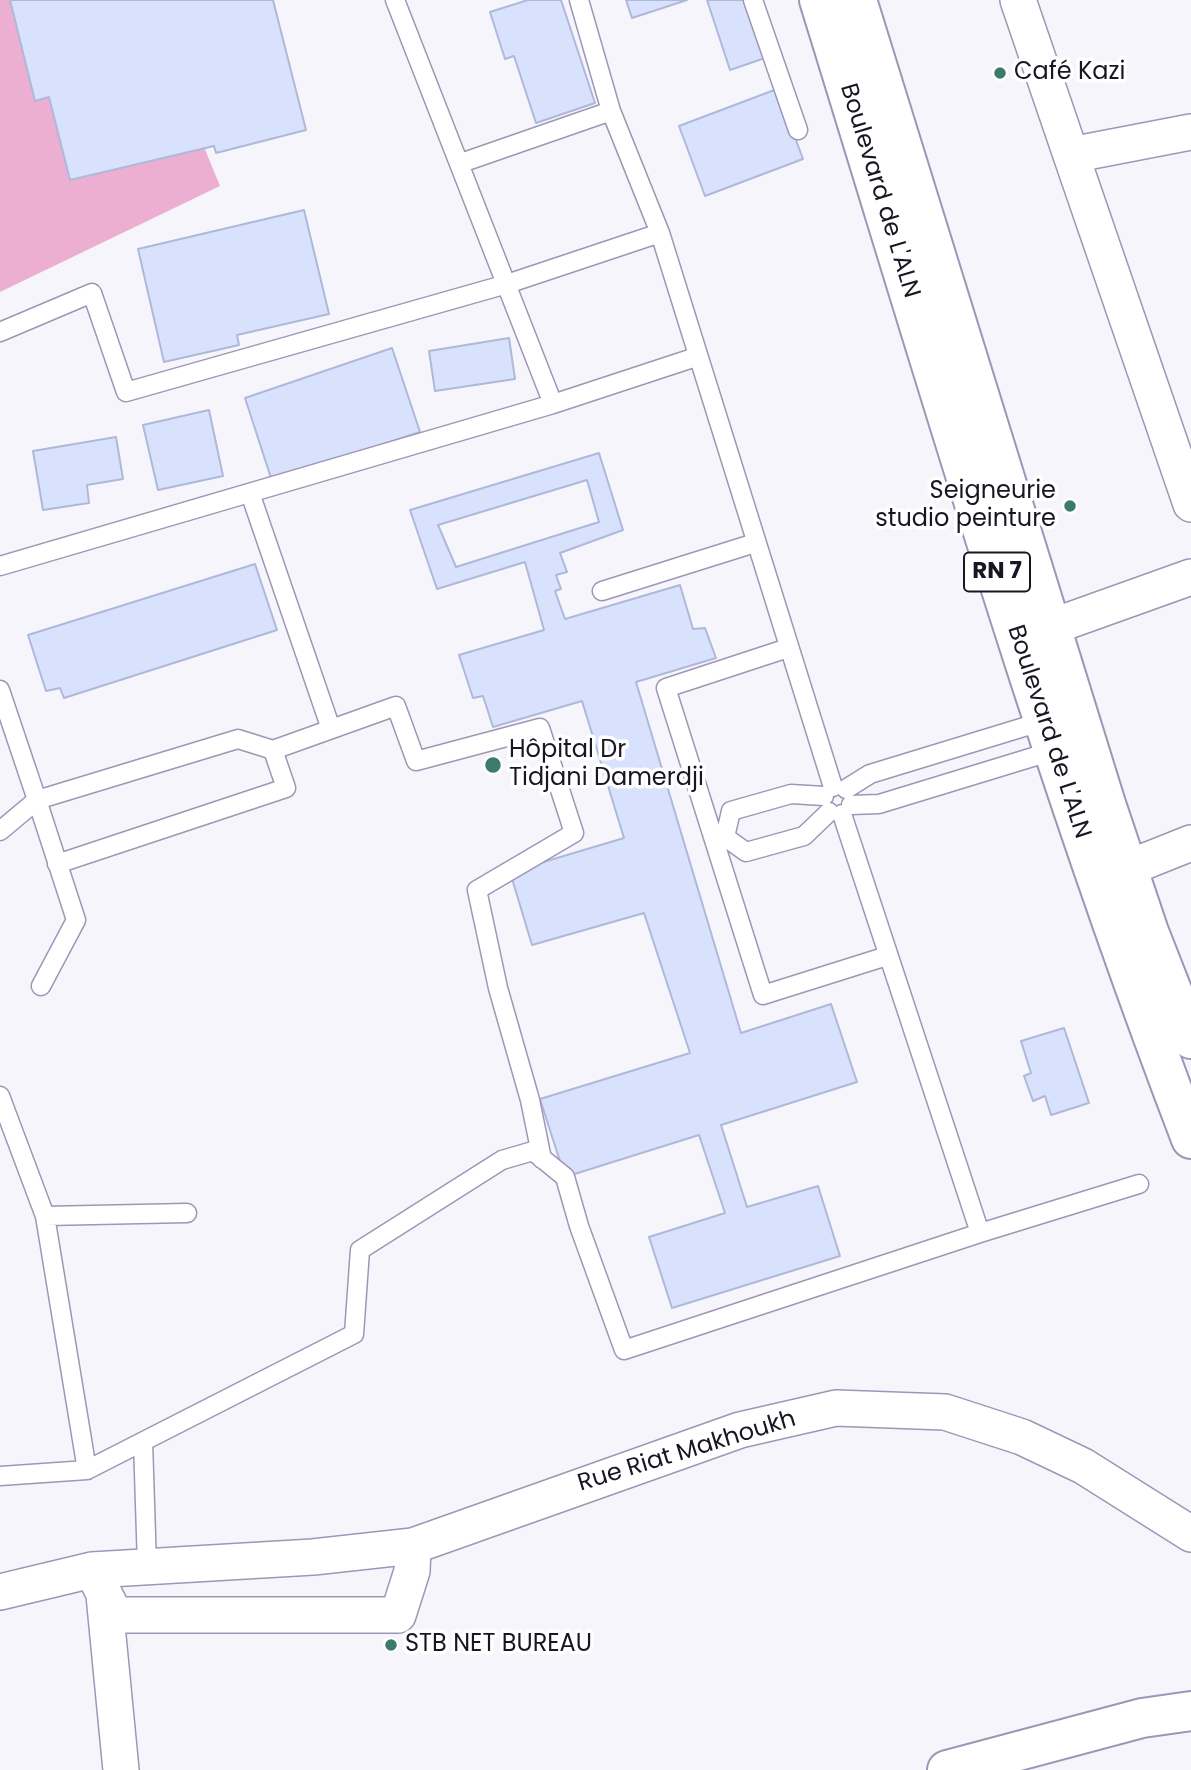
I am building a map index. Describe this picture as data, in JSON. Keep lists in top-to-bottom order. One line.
{"streets":{"main road":["Boulevard de L'ALN","RN 7"],"street":["Rue Riat Makhoukh"]},"places":["Café Kazi","Seigneurie studio peinture","Hôpital Dr Tidjani Damerdji","STB NET BUREAU"]}
